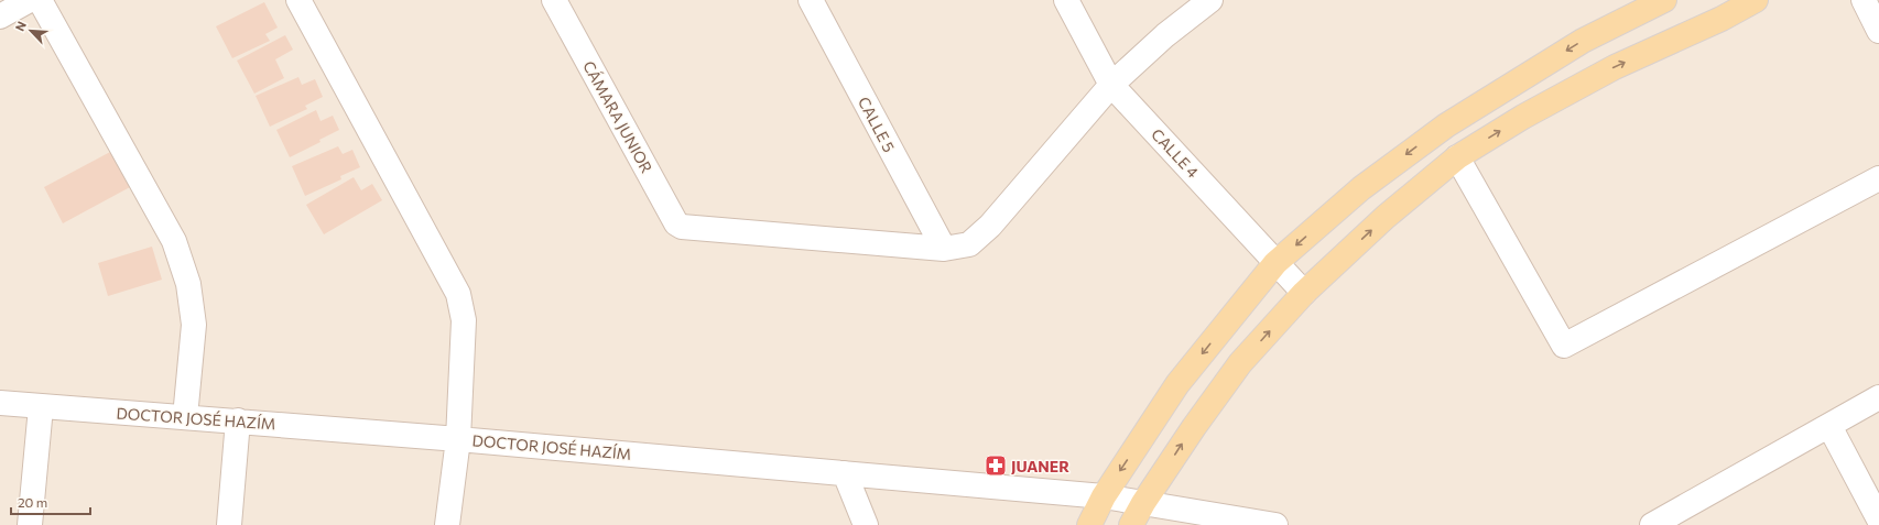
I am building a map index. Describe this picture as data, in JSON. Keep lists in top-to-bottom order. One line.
{"streets":{"street":["CÁMARA JUNIOR","CALLE 5","CALLE 4","DOCTOR JOSÉ HAZÍM"]},"crossings":[["CÁMARA JUNIOR","CALLE 5"]],"places":{"pharmacy":["JUANER"]},"scale_bar":"20 m","north":"top left"}
